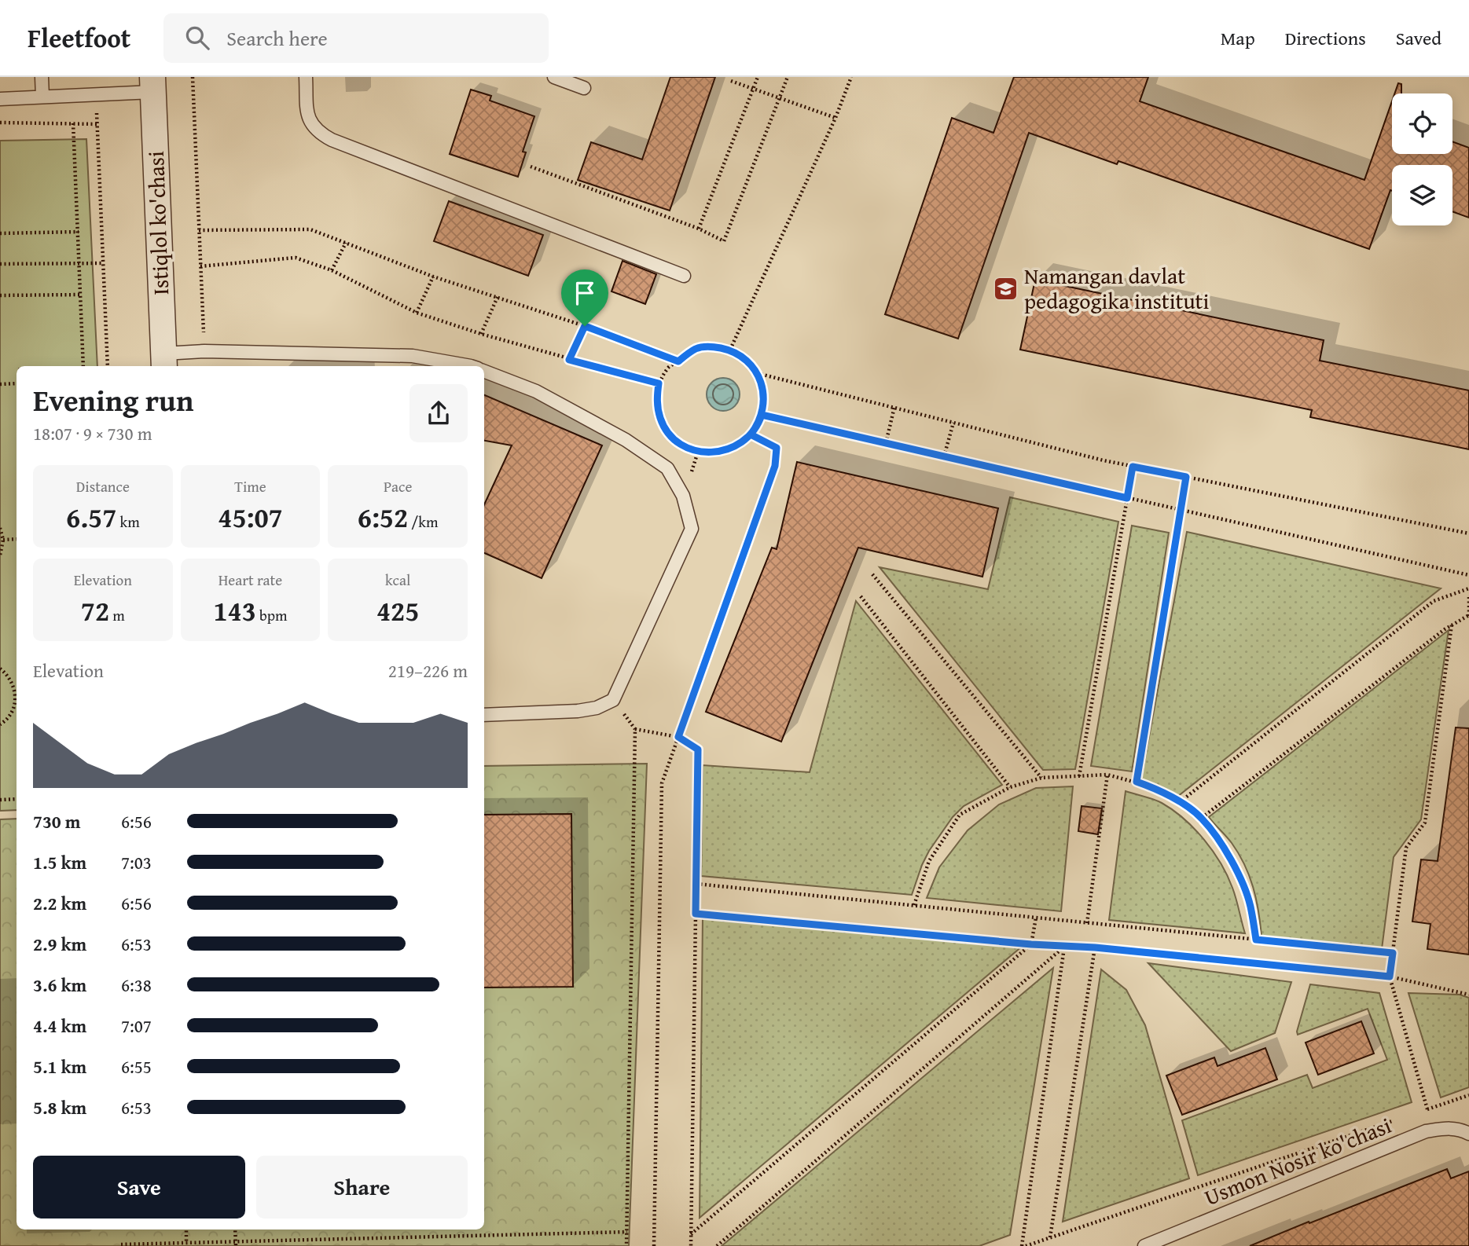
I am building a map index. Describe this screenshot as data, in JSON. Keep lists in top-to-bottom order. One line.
{"streets":{"street":["Istiqlol ko'chasi"],"lane":["Usmon Nosir ko'chasi"]},"places":{"school or university":["Namangan davlat pedagogika instituti"]},"page":{"header":"Fleetfoot","search":"Search here","nav":["Map","Directions","Saved"],"heading":["Evening run","18:07 · 9 × 730 m"],"stats":[["Distance","6.57 km"],["Time","45:07"],["Pace","6:52 /km"],["Elevation","72 m"],["Heart rate","143 bpm"],["kcal","425"]],"chart":["Elevation","219–226 m"],"list":[{"name":"730 m","note":"6:56"},{"name":"1.5 km","note":"7:03"},{"name":"2.2 km","note":"6:56"},{"name":"2.9 km","note":"6:53"},{"name":"3.6 km","note":"6:38"},{"name":"4.4 km","note":"7:07"},{"name":"5.1 km","note":"6:55"},{"name":"5.8 km","note":"6:53"}],"buttons":["Save","Share"]}}
